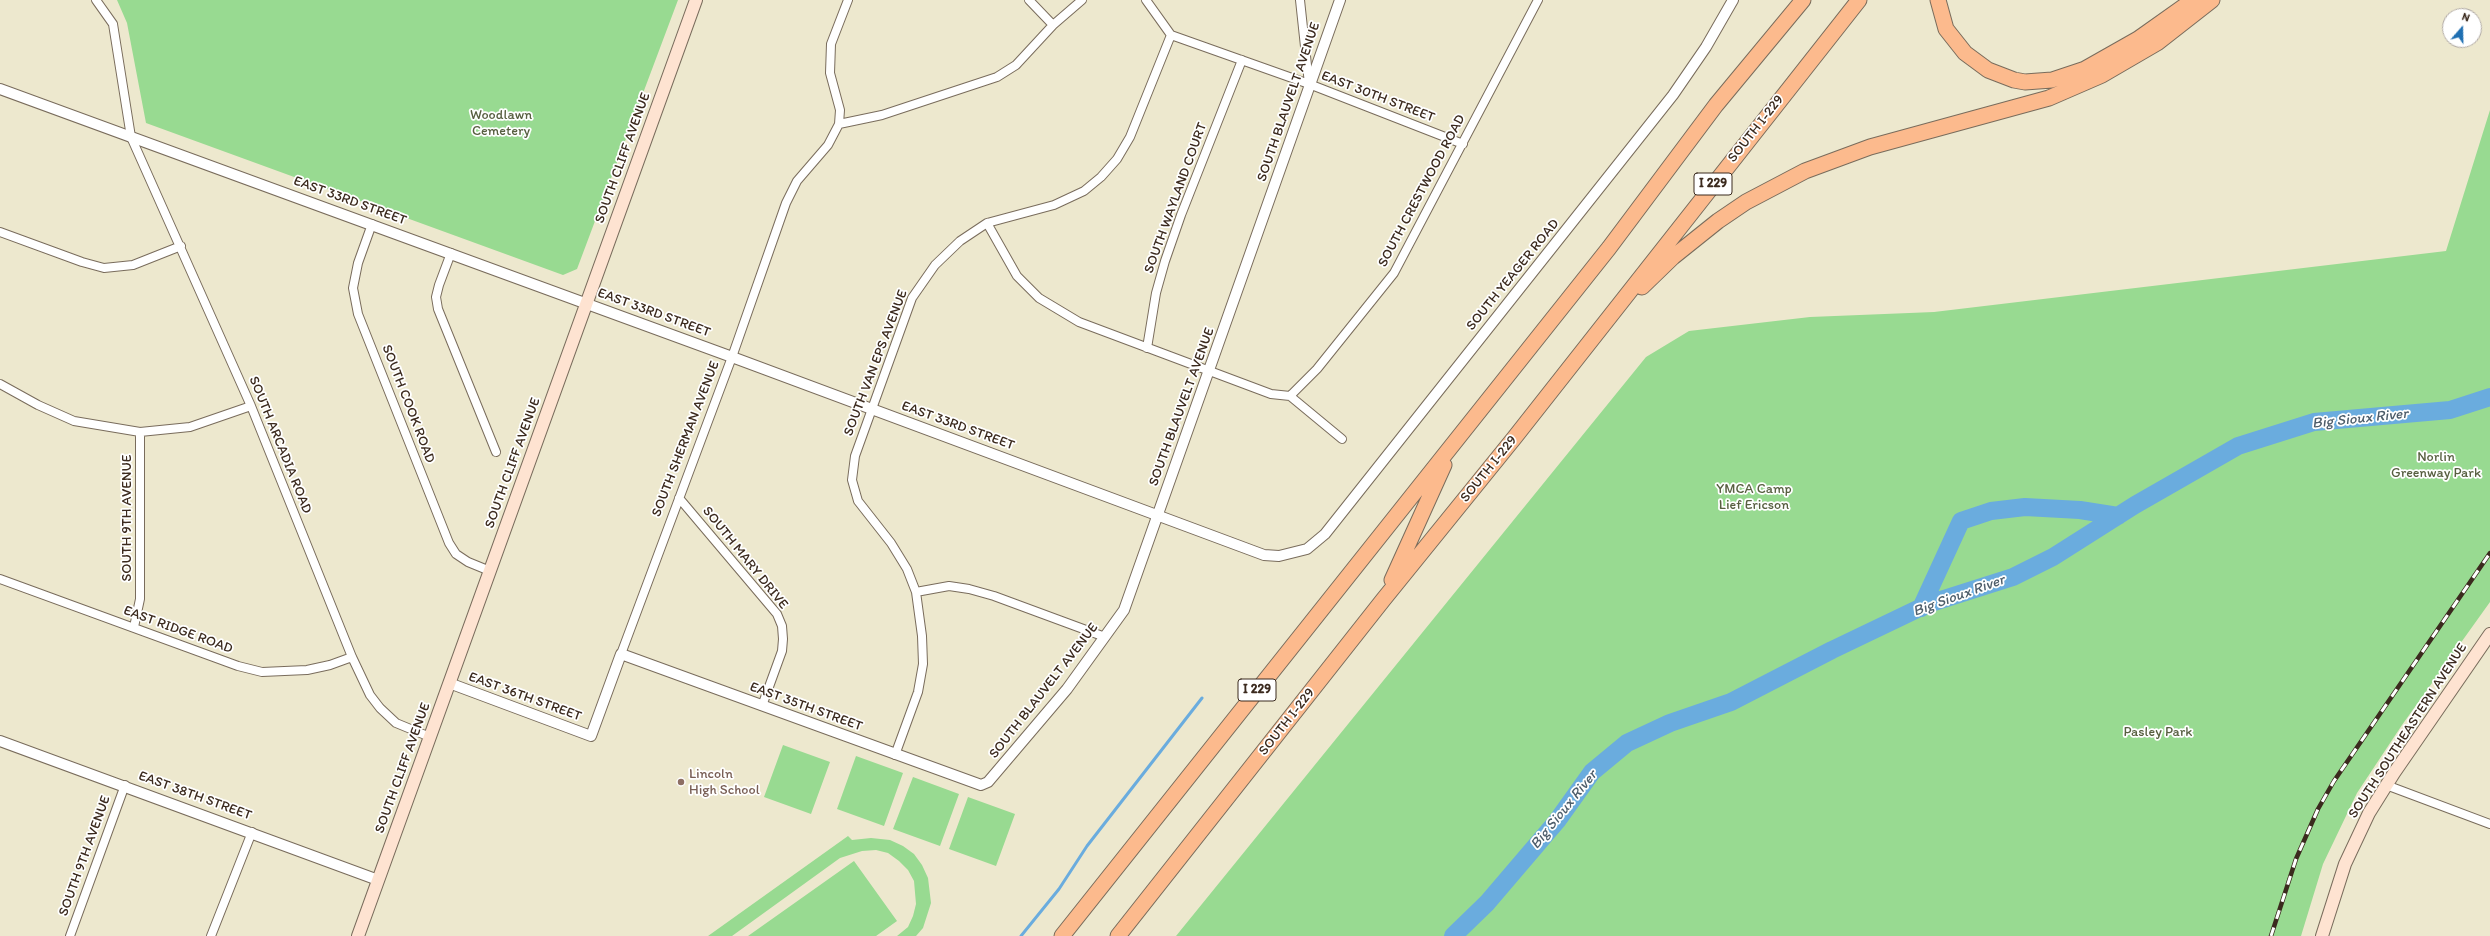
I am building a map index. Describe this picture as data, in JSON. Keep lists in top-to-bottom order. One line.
{"streets":{"highway":["SOUTH I-229","I 229"],"main road":["SOUTH CLIFF AVENUE","SOUTH SOUTHEASTERN AVENUE"],"street":["EAST 30TH STREET","SOUTH BLAUVELT AVENUE","SOUTH CRESTWOOD ROAD","SOUTH WAYLAND COURT","EAST 33RD STREET","SOUTH YEAGER ROAD","SOUTH VAN EPS AVENUE","SOUTH COOK ROAD","SOUTH SHERMAN AVENUE","SOUTH ARCADIA ROAD","SOUTH 9TH AVENUE","SOUTH MARY DRIVE","EAST RIDGE ROAD","EAST 36TH STREET","EAST 35TH STREET","EAST 38TH STREET"]},"crossings":[["EAST 30TH STREET","SOUTH BLAUVELT AVENUE"],["EAST 30TH STREET","SOUTH CRESTWOOD ROAD"],["EAST 30TH STREET","SOUTH WAYLAND COURT"],["EAST 30TH STREET","SOUTH VAN EPS AVENUE"],["SOUTH BLAUVELT AVENUE","EAST 33RD STREET"],["SOUTH BLAUVELT AVENUE","EAST 35TH STREET"],["SOUTH CLIFF AVENUE","EAST 33RD STREET"],["SOUTH CLIFF AVENUE","SOUTH COOK ROAD"],["SOUTH CLIFF AVENUE","SOUTH ARCADIA ROAD"],["SOUTH CLIFF AVENUE","EAST 36TH STREET"],["SOUTH CLIFF AVENUE","EAST 38TH STREET"],["EAST 33RD STREET","SOUTH YEAGER ROAD"],["EAST 33RD STREET","SOUTH VAN EPS AVENUE"],["EAST 33RD STREET","SOUTH COOK ROAD"],["EAST 33RD STREET","SOUTH SHERMAN AVENUE"],["EAST 33RD STREET","SOUTH ARCADIA ROAD"],["SOUTH VAN EPS AVENUE","EAST 35TH STREET"],["SOUTH SHERMAN AVENUE","SOUTH MARY DRIVE"],["SOUTH SHERMAN AVENUE","EAST 36TH STREET"],["SOUTH SHERMAN AVENUE","EAST 35TH STREET"],["SOUTH ARCADIA ROAD","EAST RIDGE ROAD"],["SOUTH 9TH AVENUE","EAST RIDGE ROAD"],["SOUTH 9TH AVENUE","EAST 38TH STREET"],["SOUTH MARY DRIVE","EAST 35TH STREET"]],"water":["Big Sioux River"],"parks":["Woodlawn Cemetery","Norlin Greenway Park","YMCA Camp Lief Ericson","Pasley Park"],"places":["Lincoln High School"],"north":"top"}
